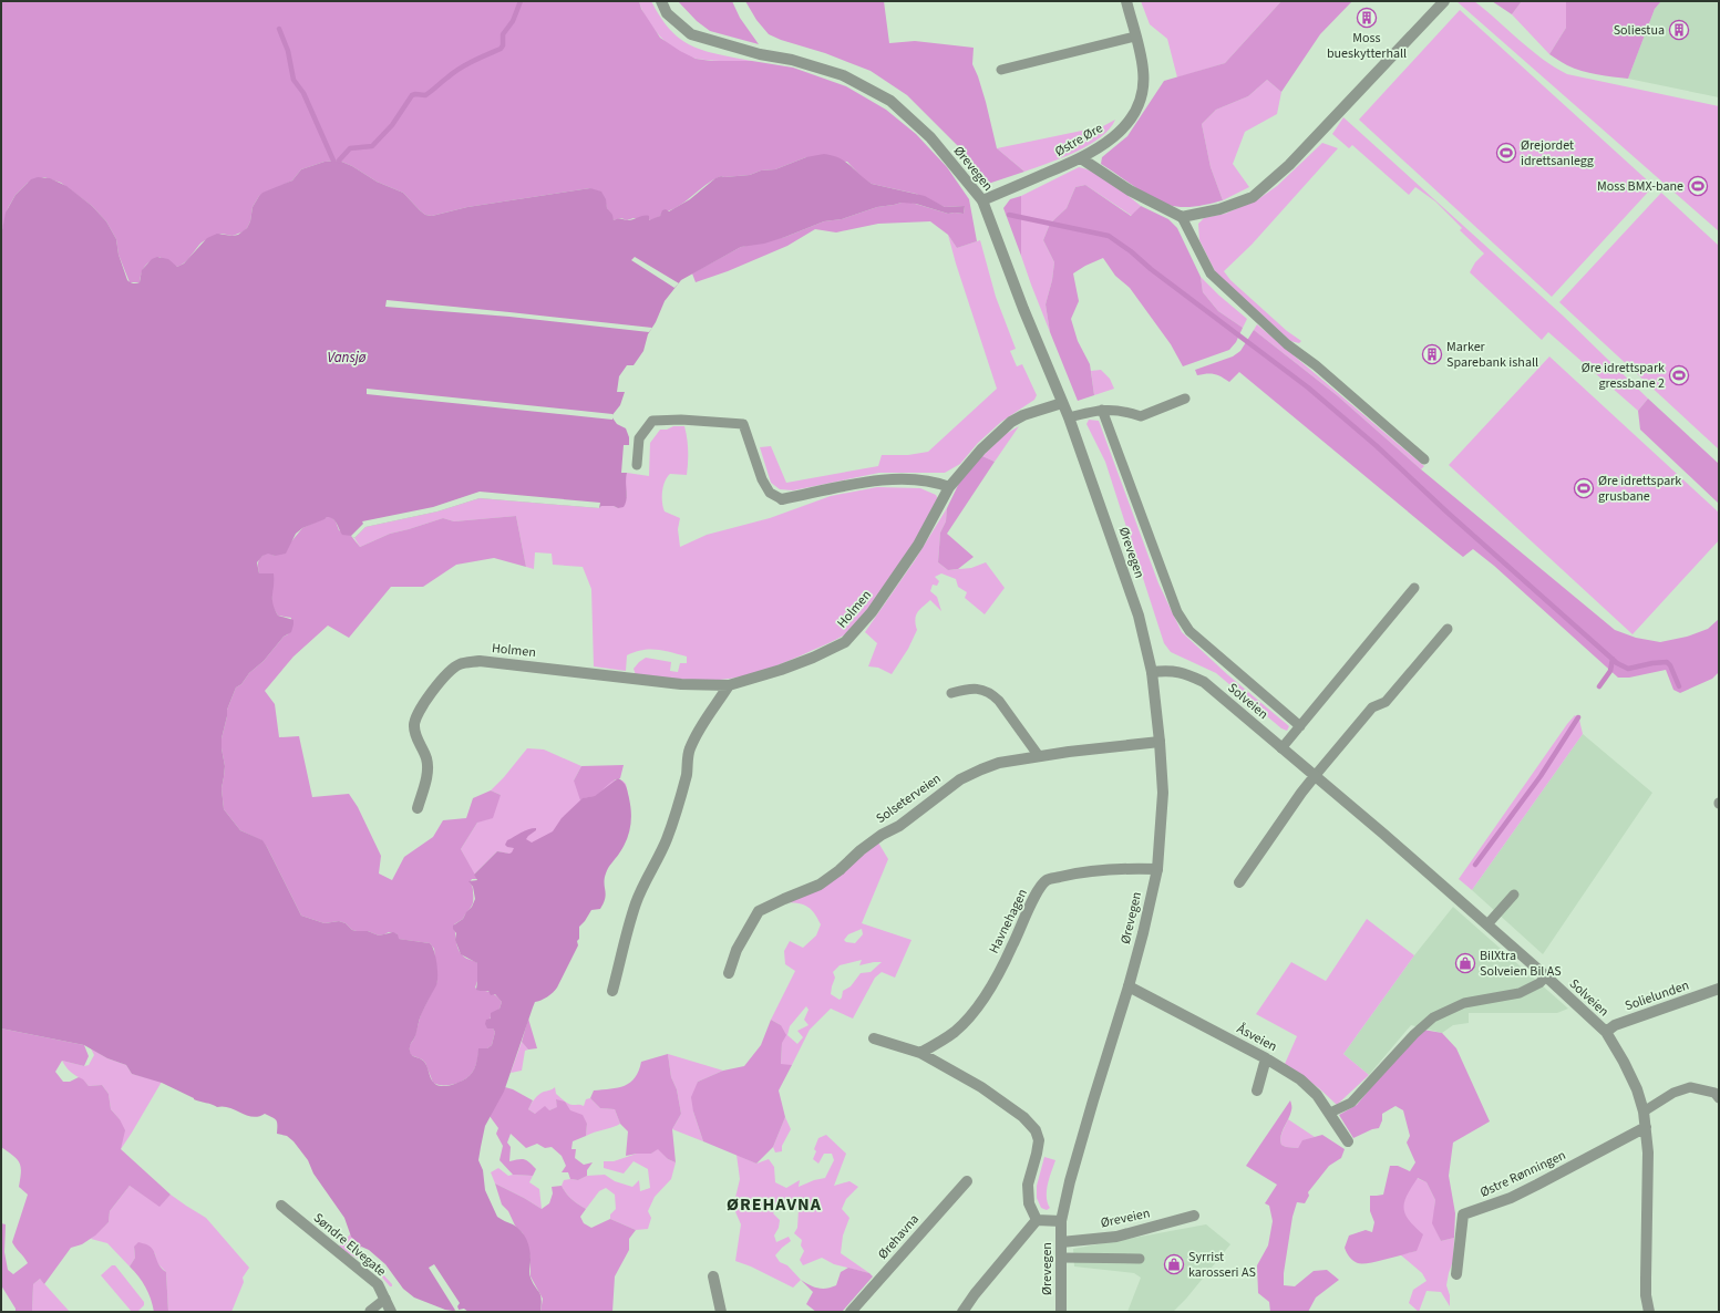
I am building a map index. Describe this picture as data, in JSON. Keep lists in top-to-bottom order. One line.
{"streets":{"street":["Østre Øre","Ørevegen","Holmen","Solveien","Solseterveien","Havnehagen","Solielunden","Åsveien","Østre Rønningen","Øreveien","Ørehavna","Søndre Elvegate"]},"crossings":[["Østre Øre","Ørevegen"],["Ørevegen","Holmen"],["Ørevegen","Solveien"],["Ørevegen","Solseterveien"],["Ørevegen","Havnehagen"],["Ørevegen","Åsveien"],["Ørevegen","Øreveien"],["Solveien","Solielunden"],["Solveien","Østre Rønningen"]],"districts":["ØREHAVNA"],"water":["Vansjø"],"places":{"building":["Moss bueskytterhall","Soliestua","Marker Sparebank ishall"],"sports":["Ørejordet idrettsanlegg","Moss BMX-bane","Øre idrettspark gressbane 2","Øre idrettspark grusbane"],"shop":["BilXtra Solveien Bil AS","Syrrist karosseri AS"]}}
